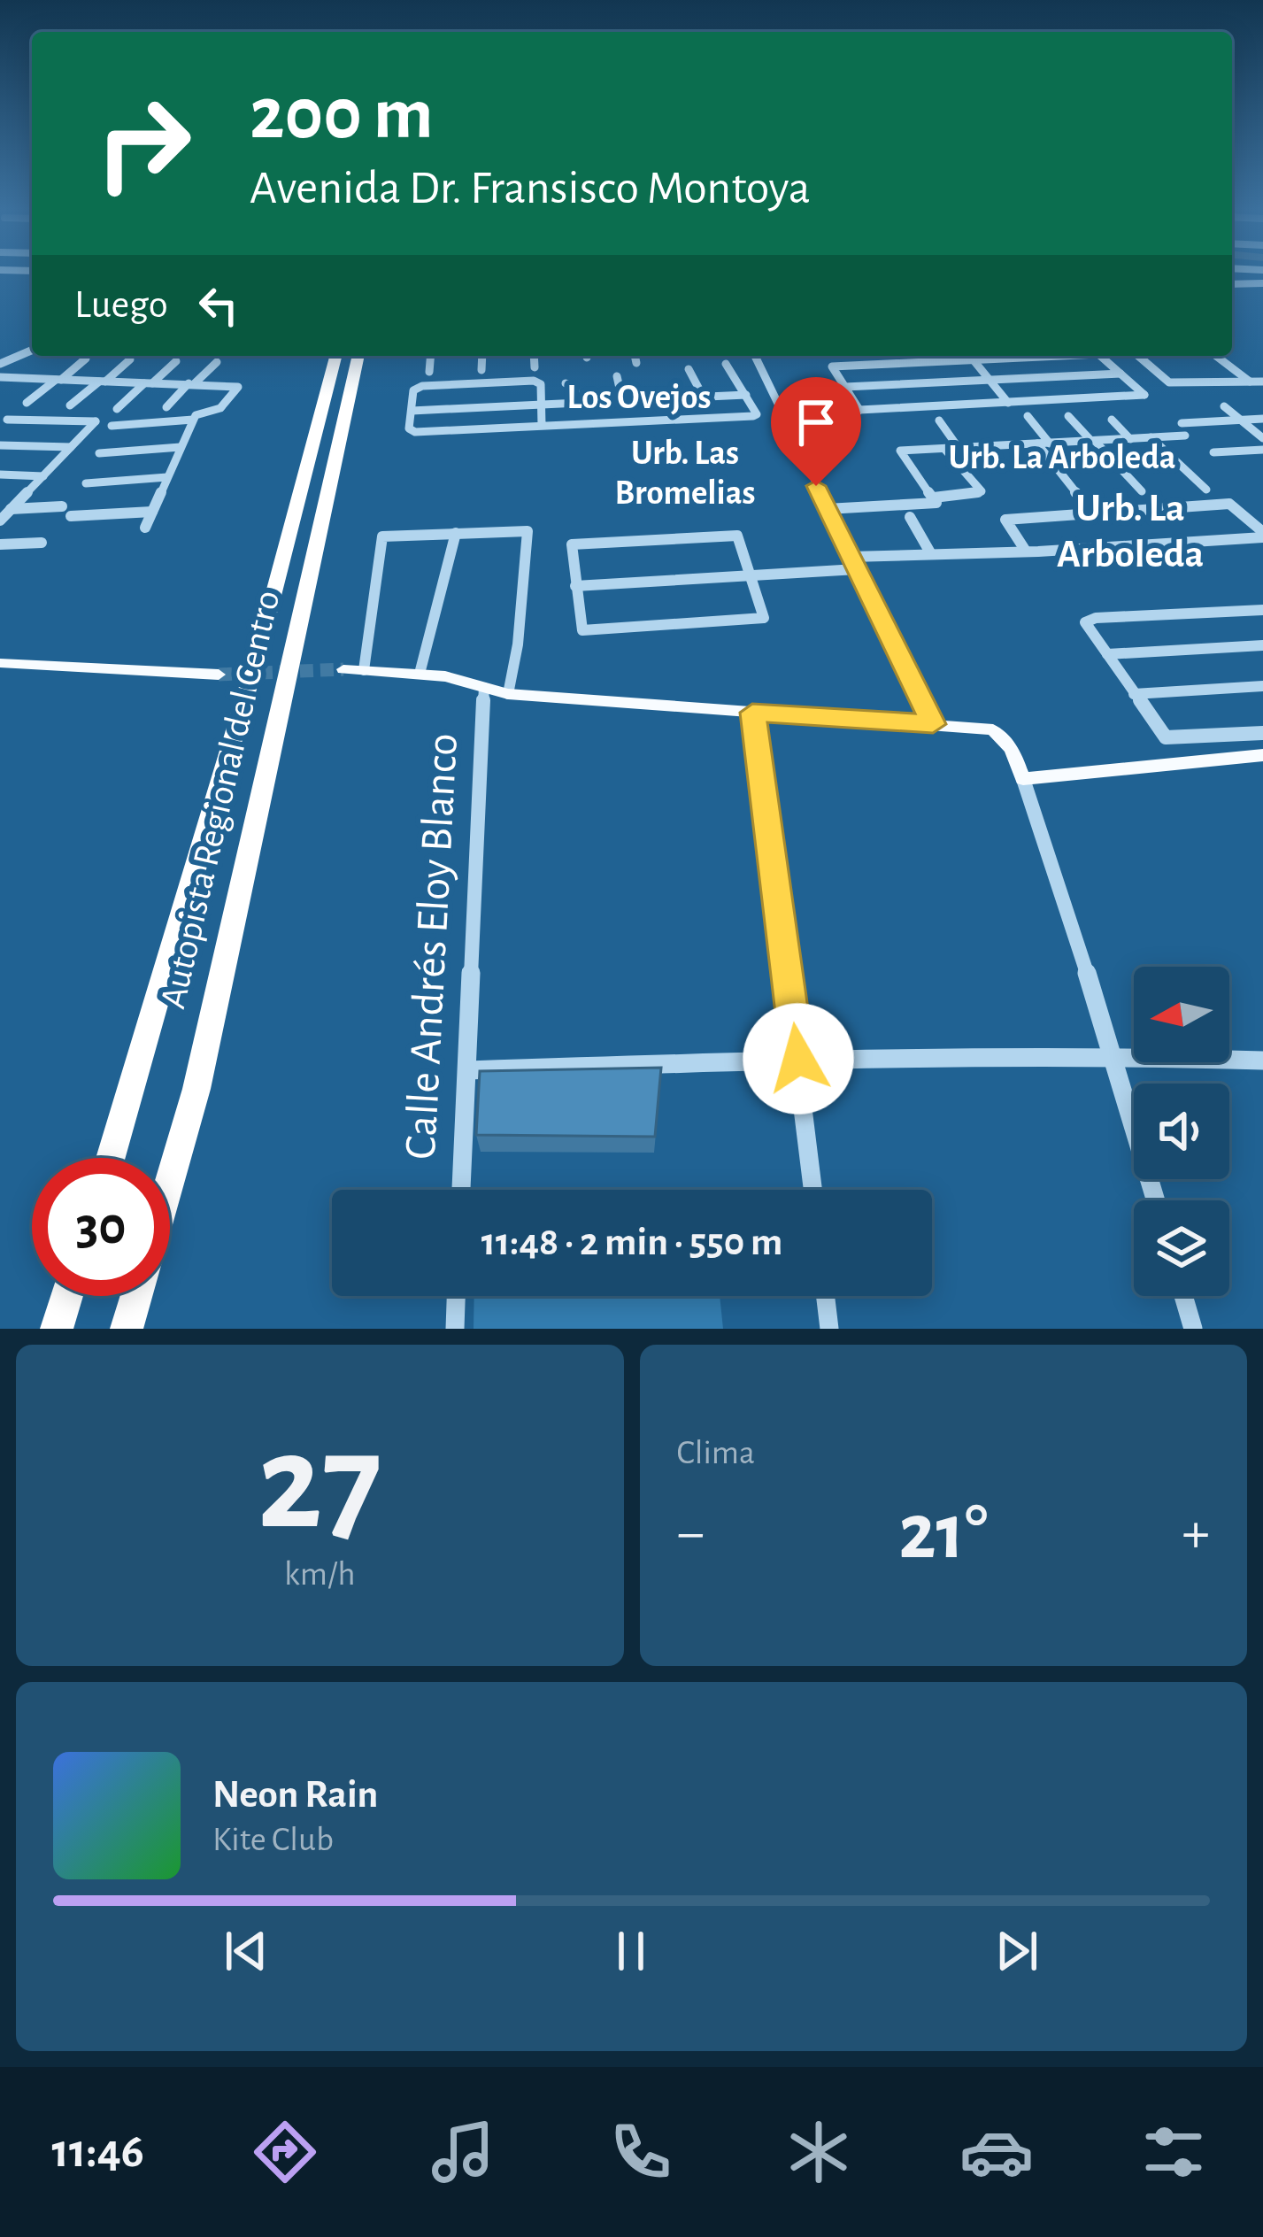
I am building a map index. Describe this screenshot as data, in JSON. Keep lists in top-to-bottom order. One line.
{"streets":{"highway":["Autopista Regional del Centro"],"street":["Calle Andrés Eloy Blanco"]},"districts":["Los Ovejos","Urb. Las Bromelias","Urb. La Arboleda","Urb. La Arboleda"],"north":"left","page":{"turn":["200 m","Avenida Dr. Fransisco Montoya"],"then":"Luego","limit":"30","trip":"11:48 · 2 min · 550 m","tile":[["27","km/h"],"Clima"],"heat":["−","21°","+"],"song":["Neon Rain","Kite Club"],"tabs":"11:46"}}
